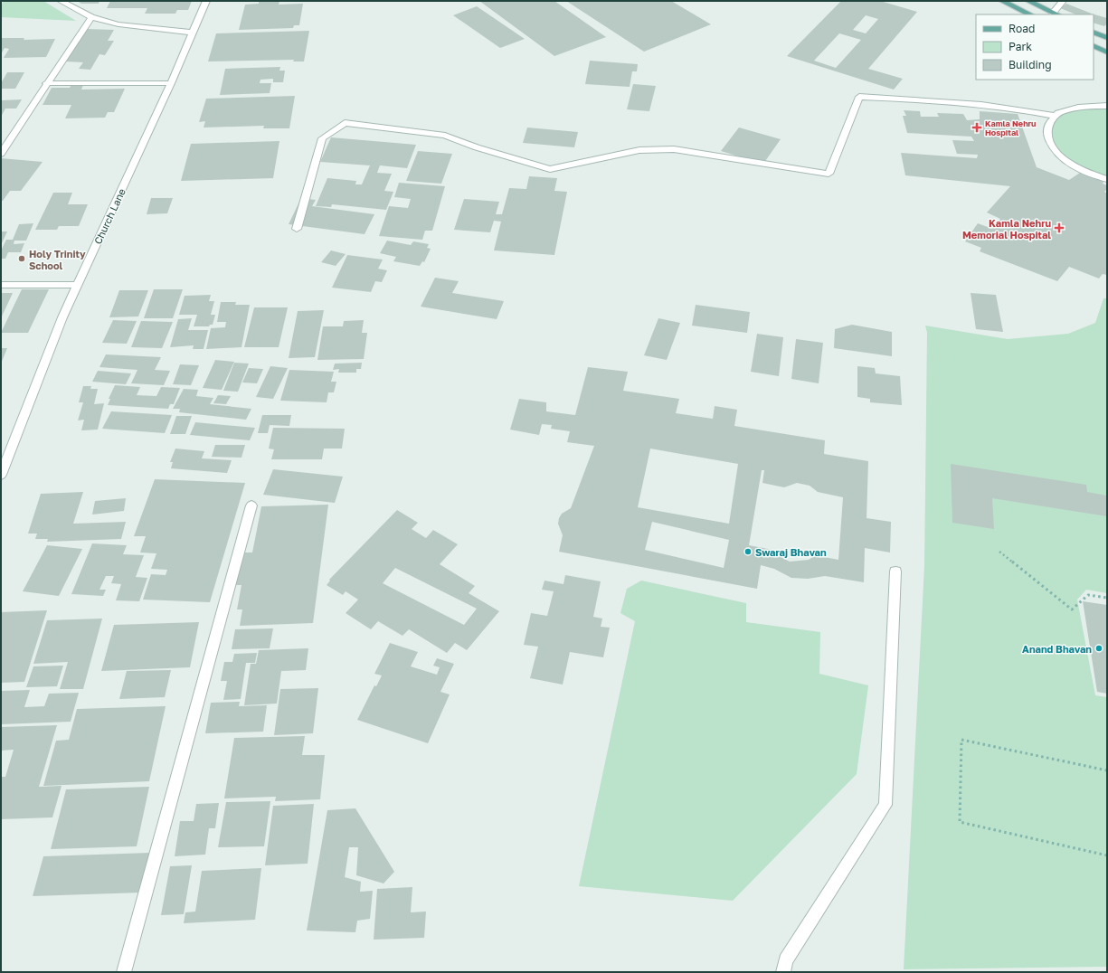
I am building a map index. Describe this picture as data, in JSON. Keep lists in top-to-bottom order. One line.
{"streets":{"street":["Church Lane"]},"places":{"health":["Kamla Nehru Hospital","Kamla Nehru Memorial Hospital"],"other":["Holy Trinity School","Swaraj Bhavan","Anand Bhavan"]},"legend":["Road","Park","Building"]}
